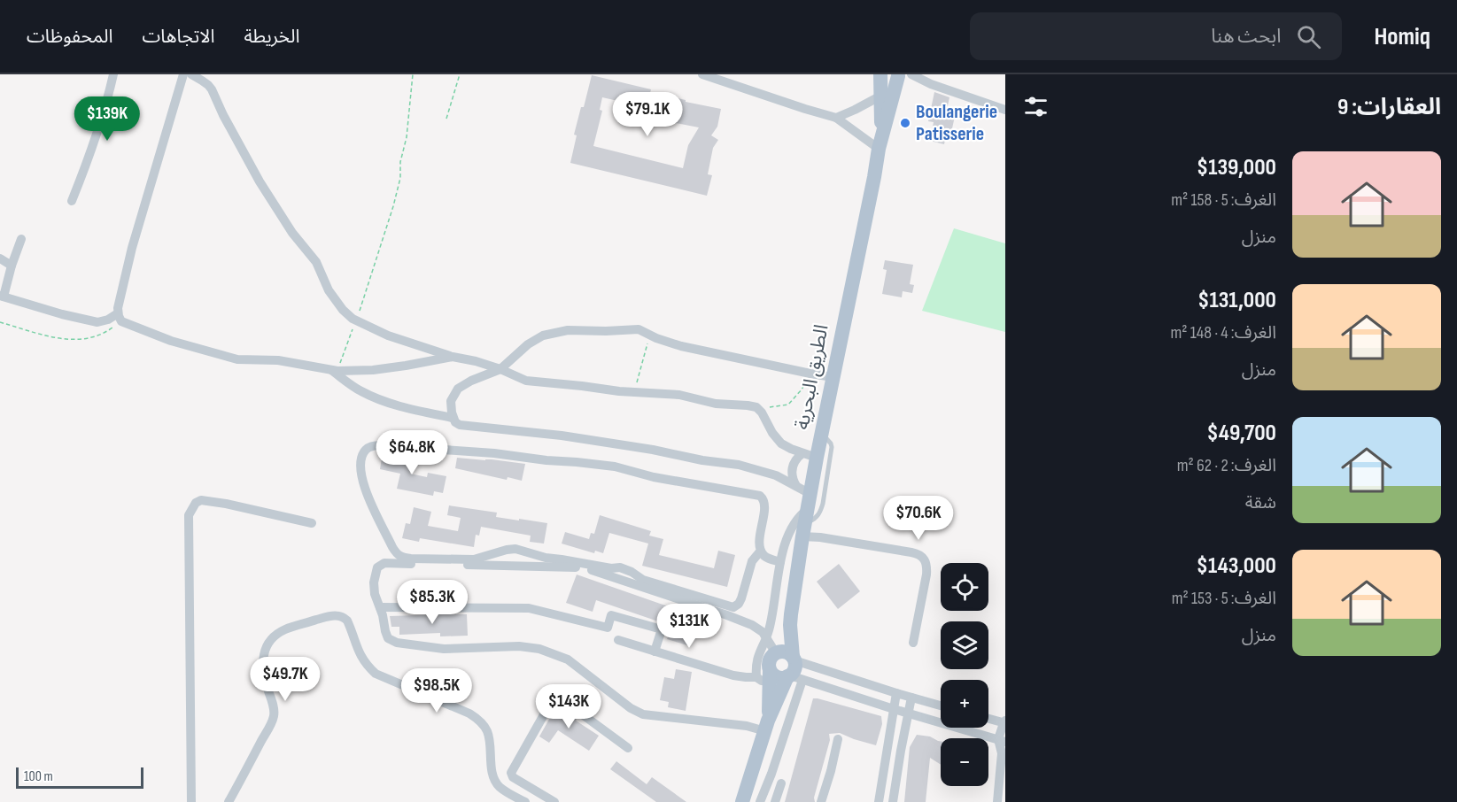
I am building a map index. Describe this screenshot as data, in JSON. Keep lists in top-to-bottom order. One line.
{"streets":{"main road":["الطريق البحرية"]},"places":["Boulangerie Patisserie"],"scale_bar":"100 m","page":{"header":"Homiq","search":"ابحث هنا","nav":["الخريطة","الاتجاهات","المحفوظات"],"heading":"العقارات: 9","price":["$79.1K","$139K","$64.8K","$70.6K","$85.3K","$131K","$49.7K","$98.5K","$143K"],"list":[{"name":"$139,000","note":"الغرف: 5 · 158 m² · منزل"},{"name":"$131,000","note":"الغرف: 4 · 148 m² · منزل"},{"name":"$49,700","note":"الغرف: 2 · 62 m² · شقة"},{"name":"$143,000","note":"الغرف: 5 · 153 m² · منزل"}],"map_buttons":["+","−"],"scale":"100 m"}}
